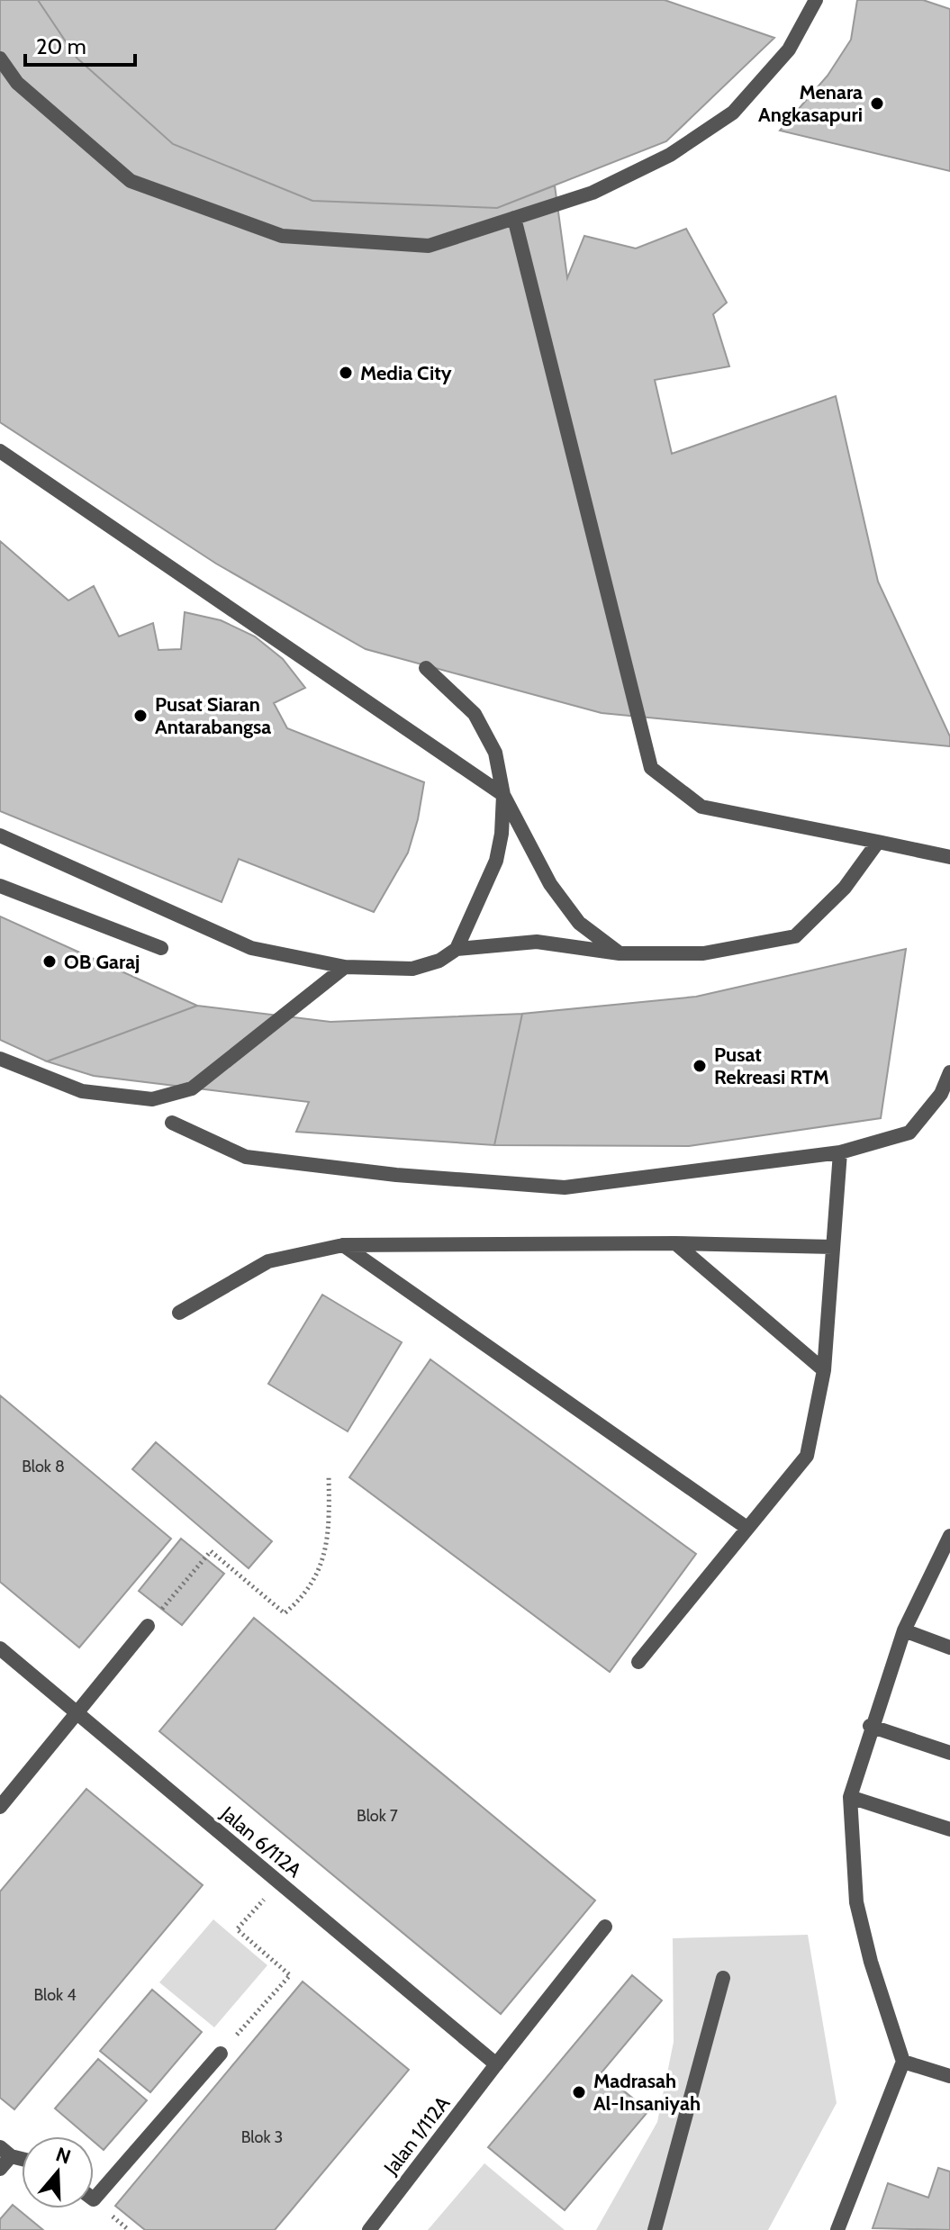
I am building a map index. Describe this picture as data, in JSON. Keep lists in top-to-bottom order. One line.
{"streets":{"street":["Jalan 6/112A","Jalan 1/112A"]},"crossings":[["Jalan 6/112A","Jalan 1/112A"]],"places":["Menara Angkasapuri","Media City","Pusat Siaran Antarabangsa","OB Garaj","Pusat Rekreasi RTM","Madrasah Al-Insaniyah"],"house_numbers":["Blok 8","Blok 7","Blok 4","Blok 3"],"scale_bar":"20 m","north":"top"}
